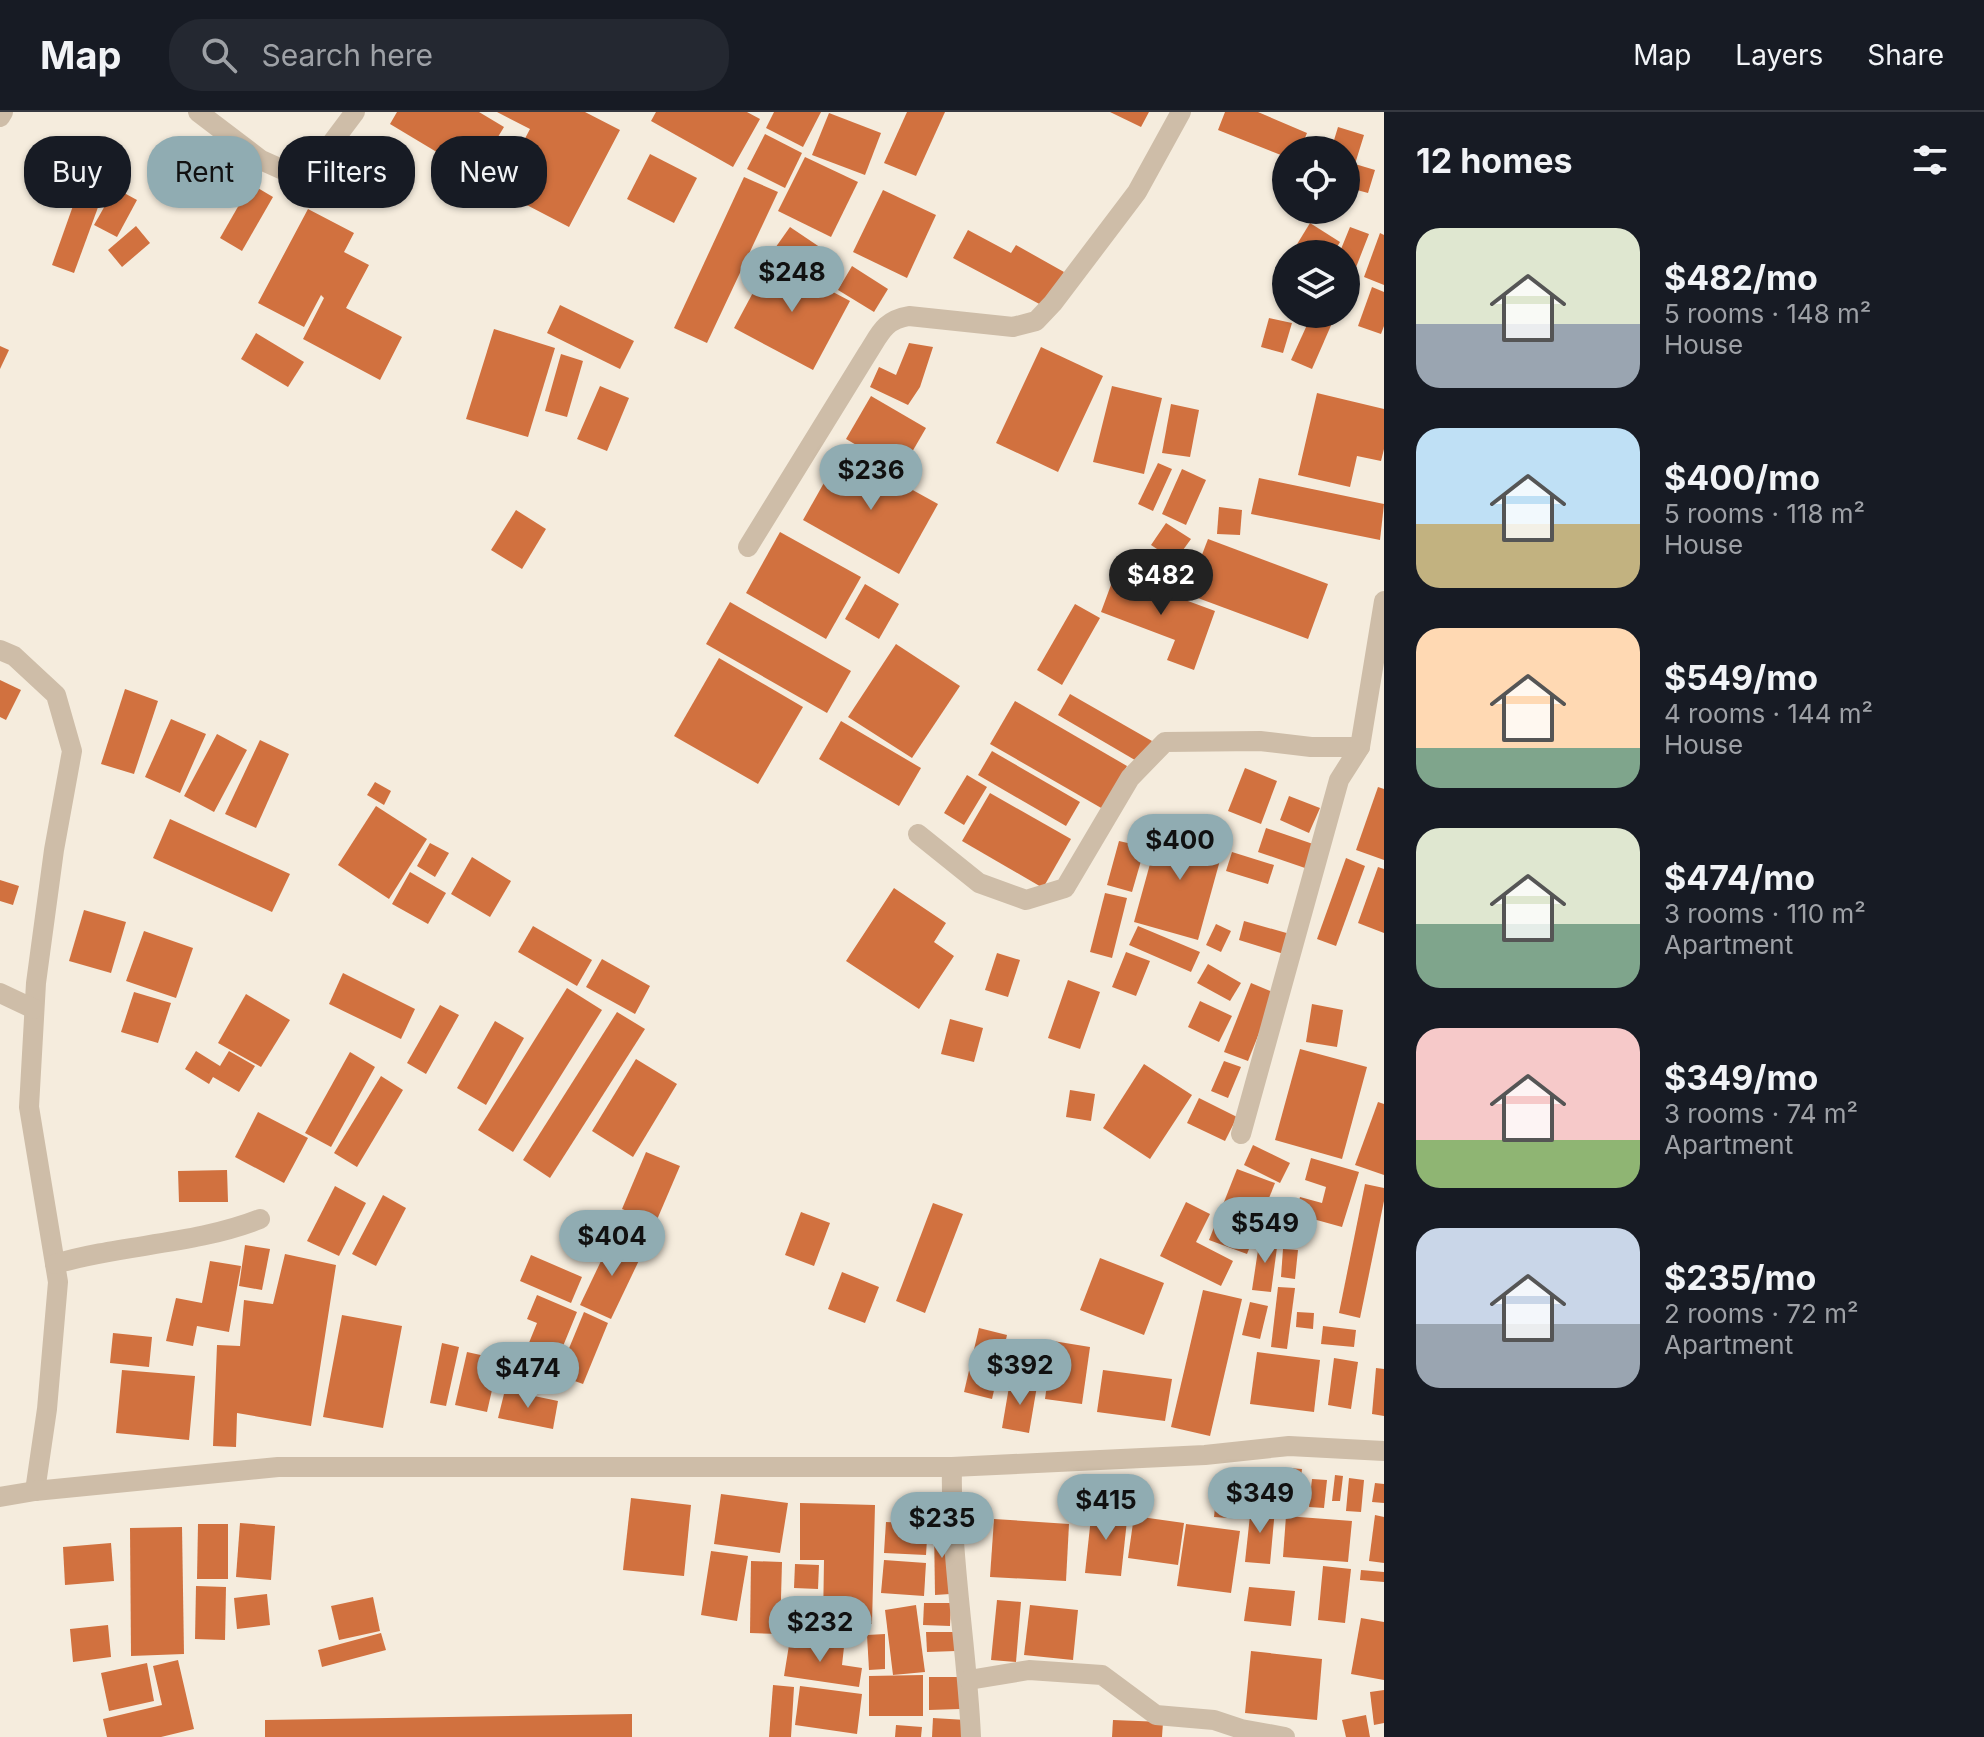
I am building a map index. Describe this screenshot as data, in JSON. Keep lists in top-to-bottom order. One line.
{"page":{"header":"Map","search":"Search here","nav":["Map","Layers","Share"],"heading":"12 homes","chip":["Buy","Rent","Filters","New"],"list":[{"name":"$482/mo","note":"5 rooms · 148 m² · House"},{"name":"$400/mo","note":"5 rooms · 118 m² · House"},{"name":"$549/mo","note":"4 rooms · 144 m² · House"},{"name":"$474/mo","note":"3 rooms · 110 m² · Apartment"},{"name":"$349/mo","note":"3 rooms · 74 m² · Apartment"},{"name":"$235/mo","note":"2 rooms · 72 m² · Apartment"}],"price":["$248","$236","$482","$400","$549","$404","$392","$474","$349","$415","$235","$232"]}}
